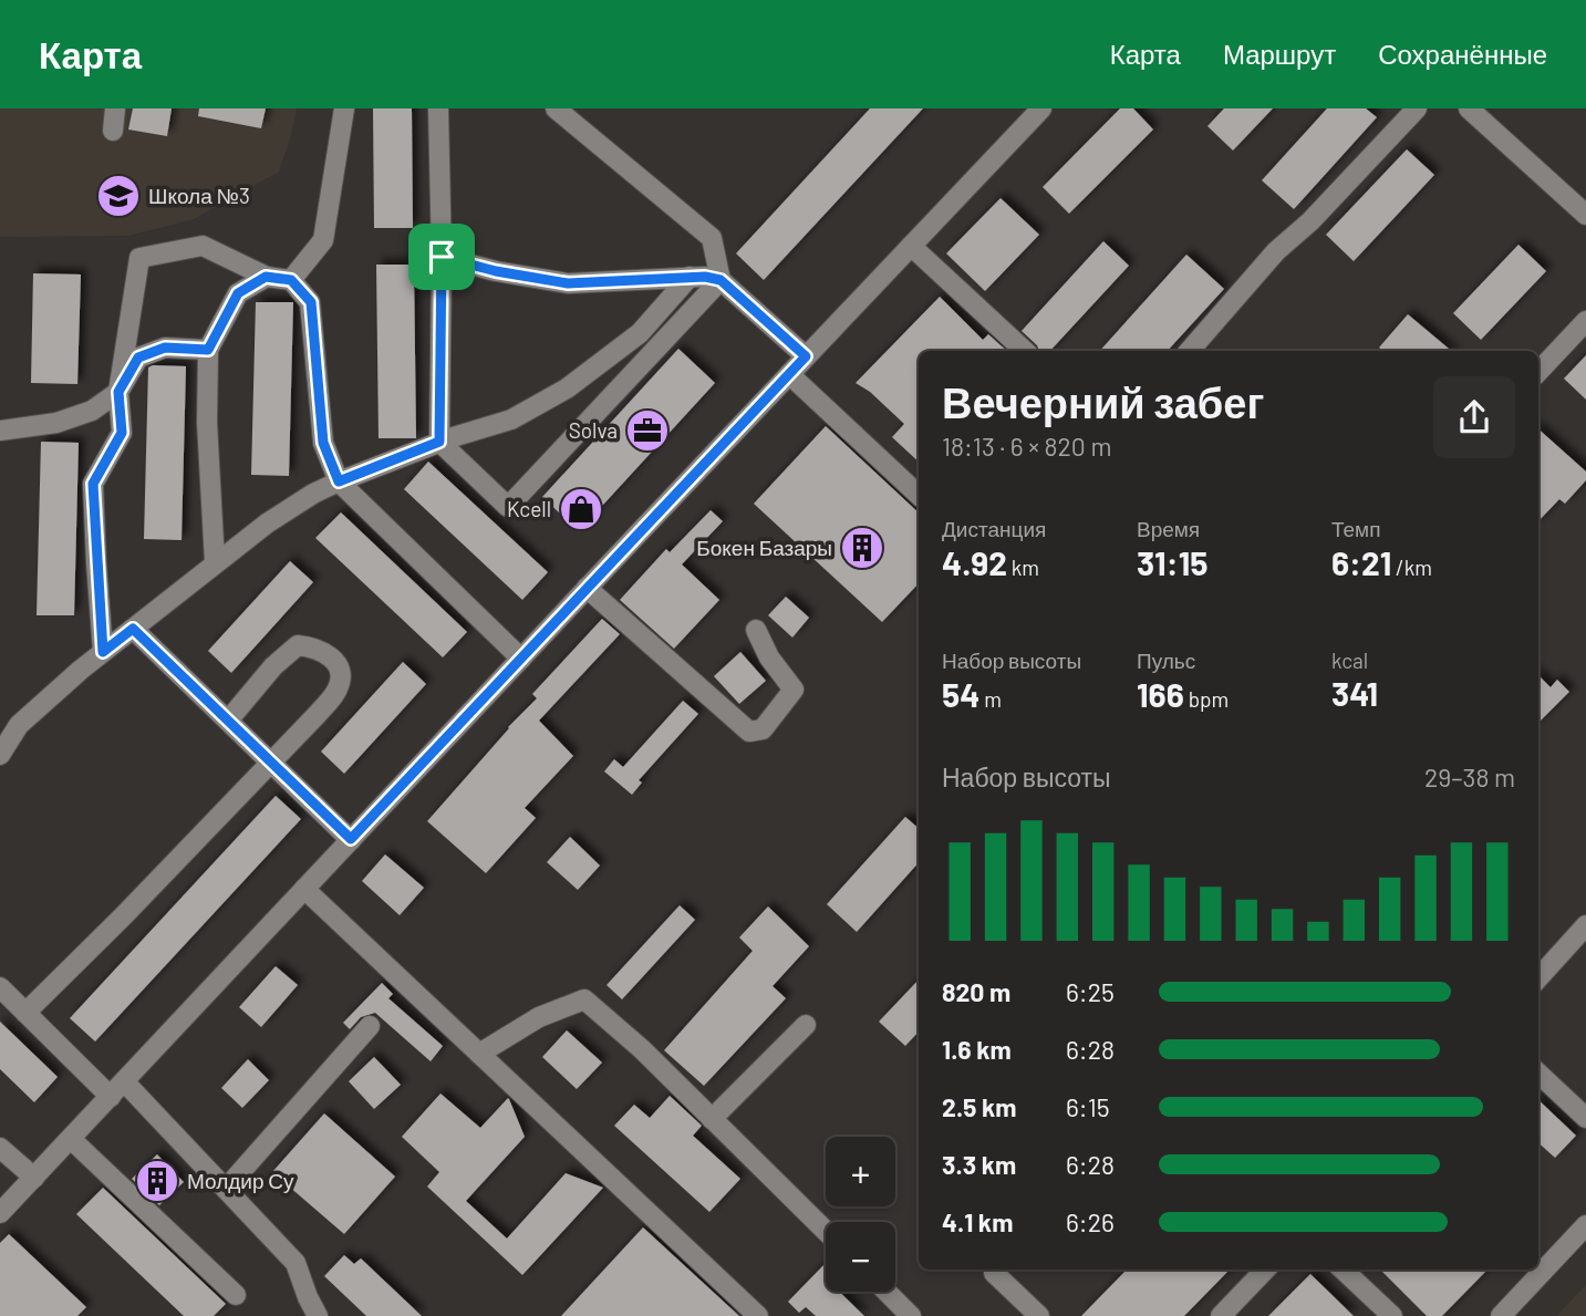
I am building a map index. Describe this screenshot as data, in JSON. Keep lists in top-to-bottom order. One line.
{"places":{"school or university":["Школа №3"],"office":["Solva"],"shop":["Kcell"],"building":["Бокен Базары","Молдир Су"]},"page":{"header":"Карта","nav":["Карта","Маршрут","Сохранённые"],"heading":["Вечерний забег","18:13 · 6 × 820 m"],"stats":[["Дистанция","4.92 km"],["Время","31:15"],["Темп","6:21 /km"],["Набор высоты","54 m"],["Пульс","166 bpm"],["kcal","341"]],"chart":["Набор высоты","29–38 m"],"list":[{"name":"820 m","note":"6:25"},{"name":"1.6 km","note":"6:28"},{"name":"2.5 km","note":"6:15"},{"name":"3.3 km","note":"6:28"},{"name":"4.1 km","note":"6:26"}],"map_buttons":["+","−"]}}
